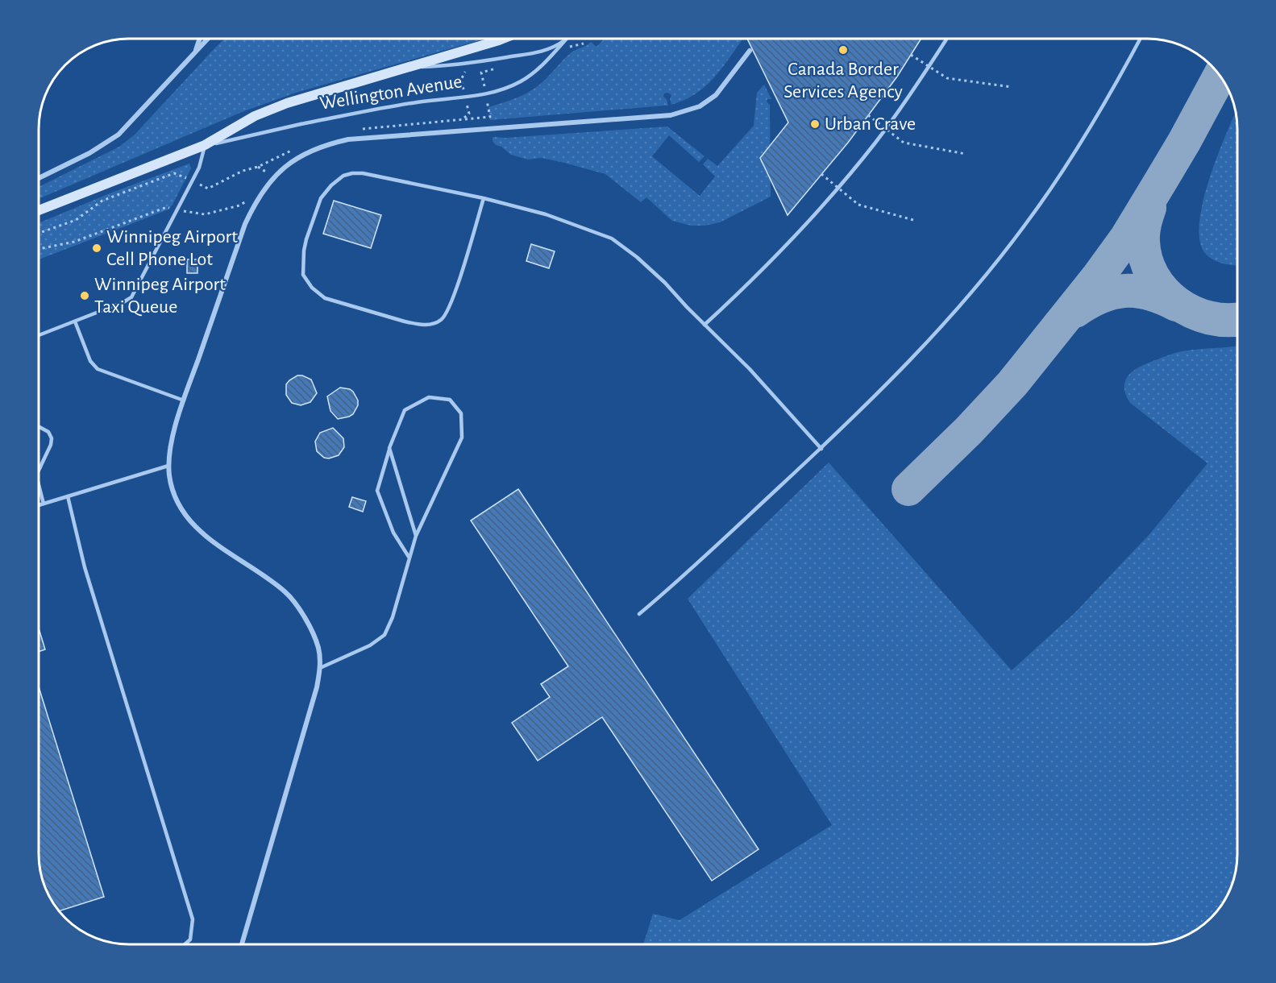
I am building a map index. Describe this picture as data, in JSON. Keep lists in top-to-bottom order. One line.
{"streets":{"main road":["Wellington Avenue"]},"places":["Canada Border Services Agency","Urban Crave","Winnipeg Airport Cell Phone Lot","Winnipeg Airport Taxi Queue"]}
